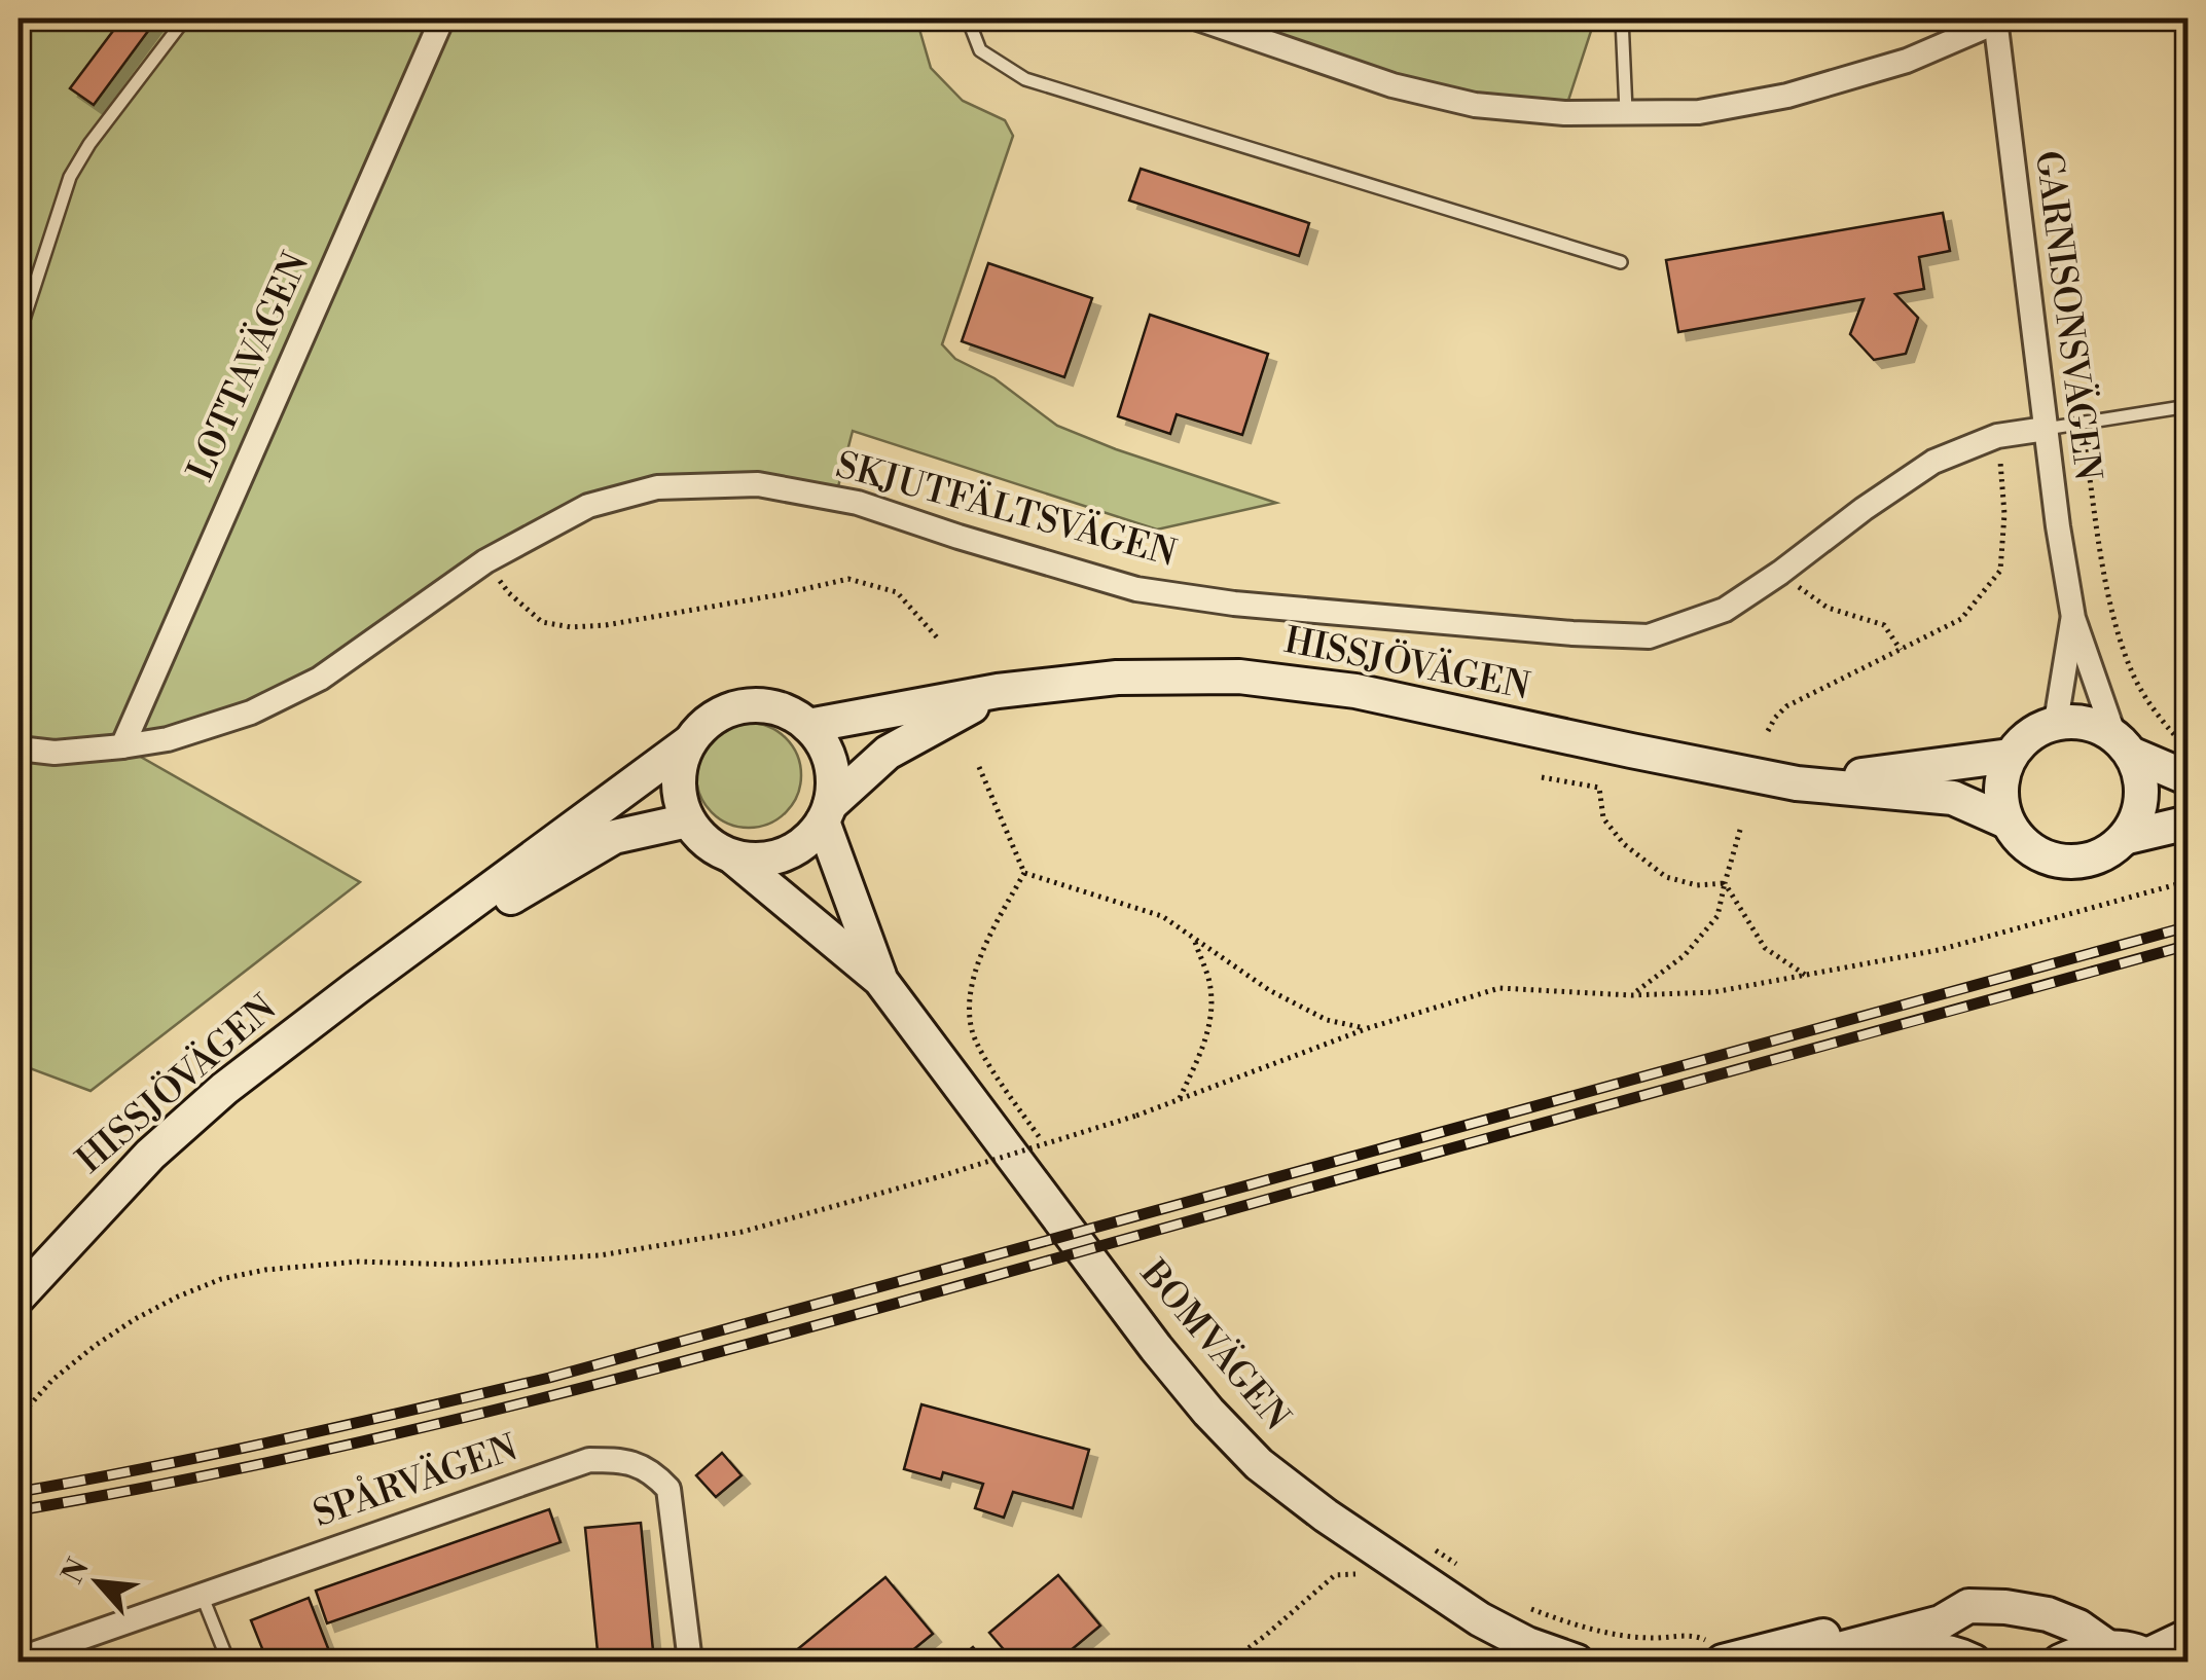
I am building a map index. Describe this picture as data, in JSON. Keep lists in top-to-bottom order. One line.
{"streets":{"main road":["HISSJÖVÄGEN","BOMVÄGEN"],"street":["GARNISONSVÄGEN","LOTTAVÄGEN","SKJUTFÄLTSVÄGEN","SPÅRVÄGEN"]},"crossings":[["GARNISONSVÄGEN","SKJUTFÄLTSVÄGEN"],["GARNISONSVÄGEN","HISSJÖVÄGEN"],["LOTTAVÄGEN","SKJUTFÄLTSVÄGEN"],["HISSJÖVÄGEN","BOMVÄGEN"]],"north":"top left"}
